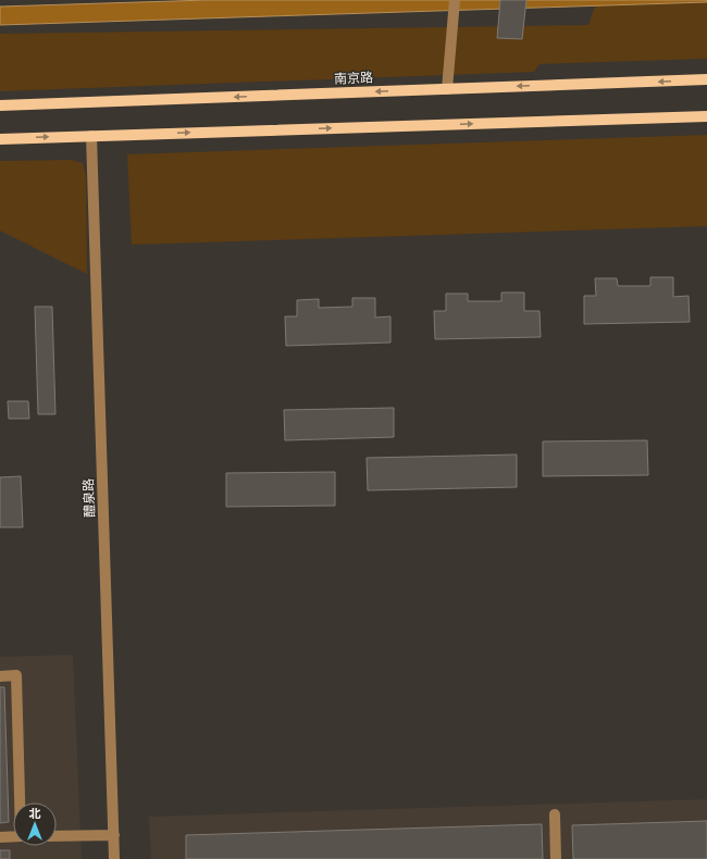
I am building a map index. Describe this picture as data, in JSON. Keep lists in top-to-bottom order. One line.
{"streets":{"main road":["南京路"],"street":["醴泉路"]},"north":"top"}
